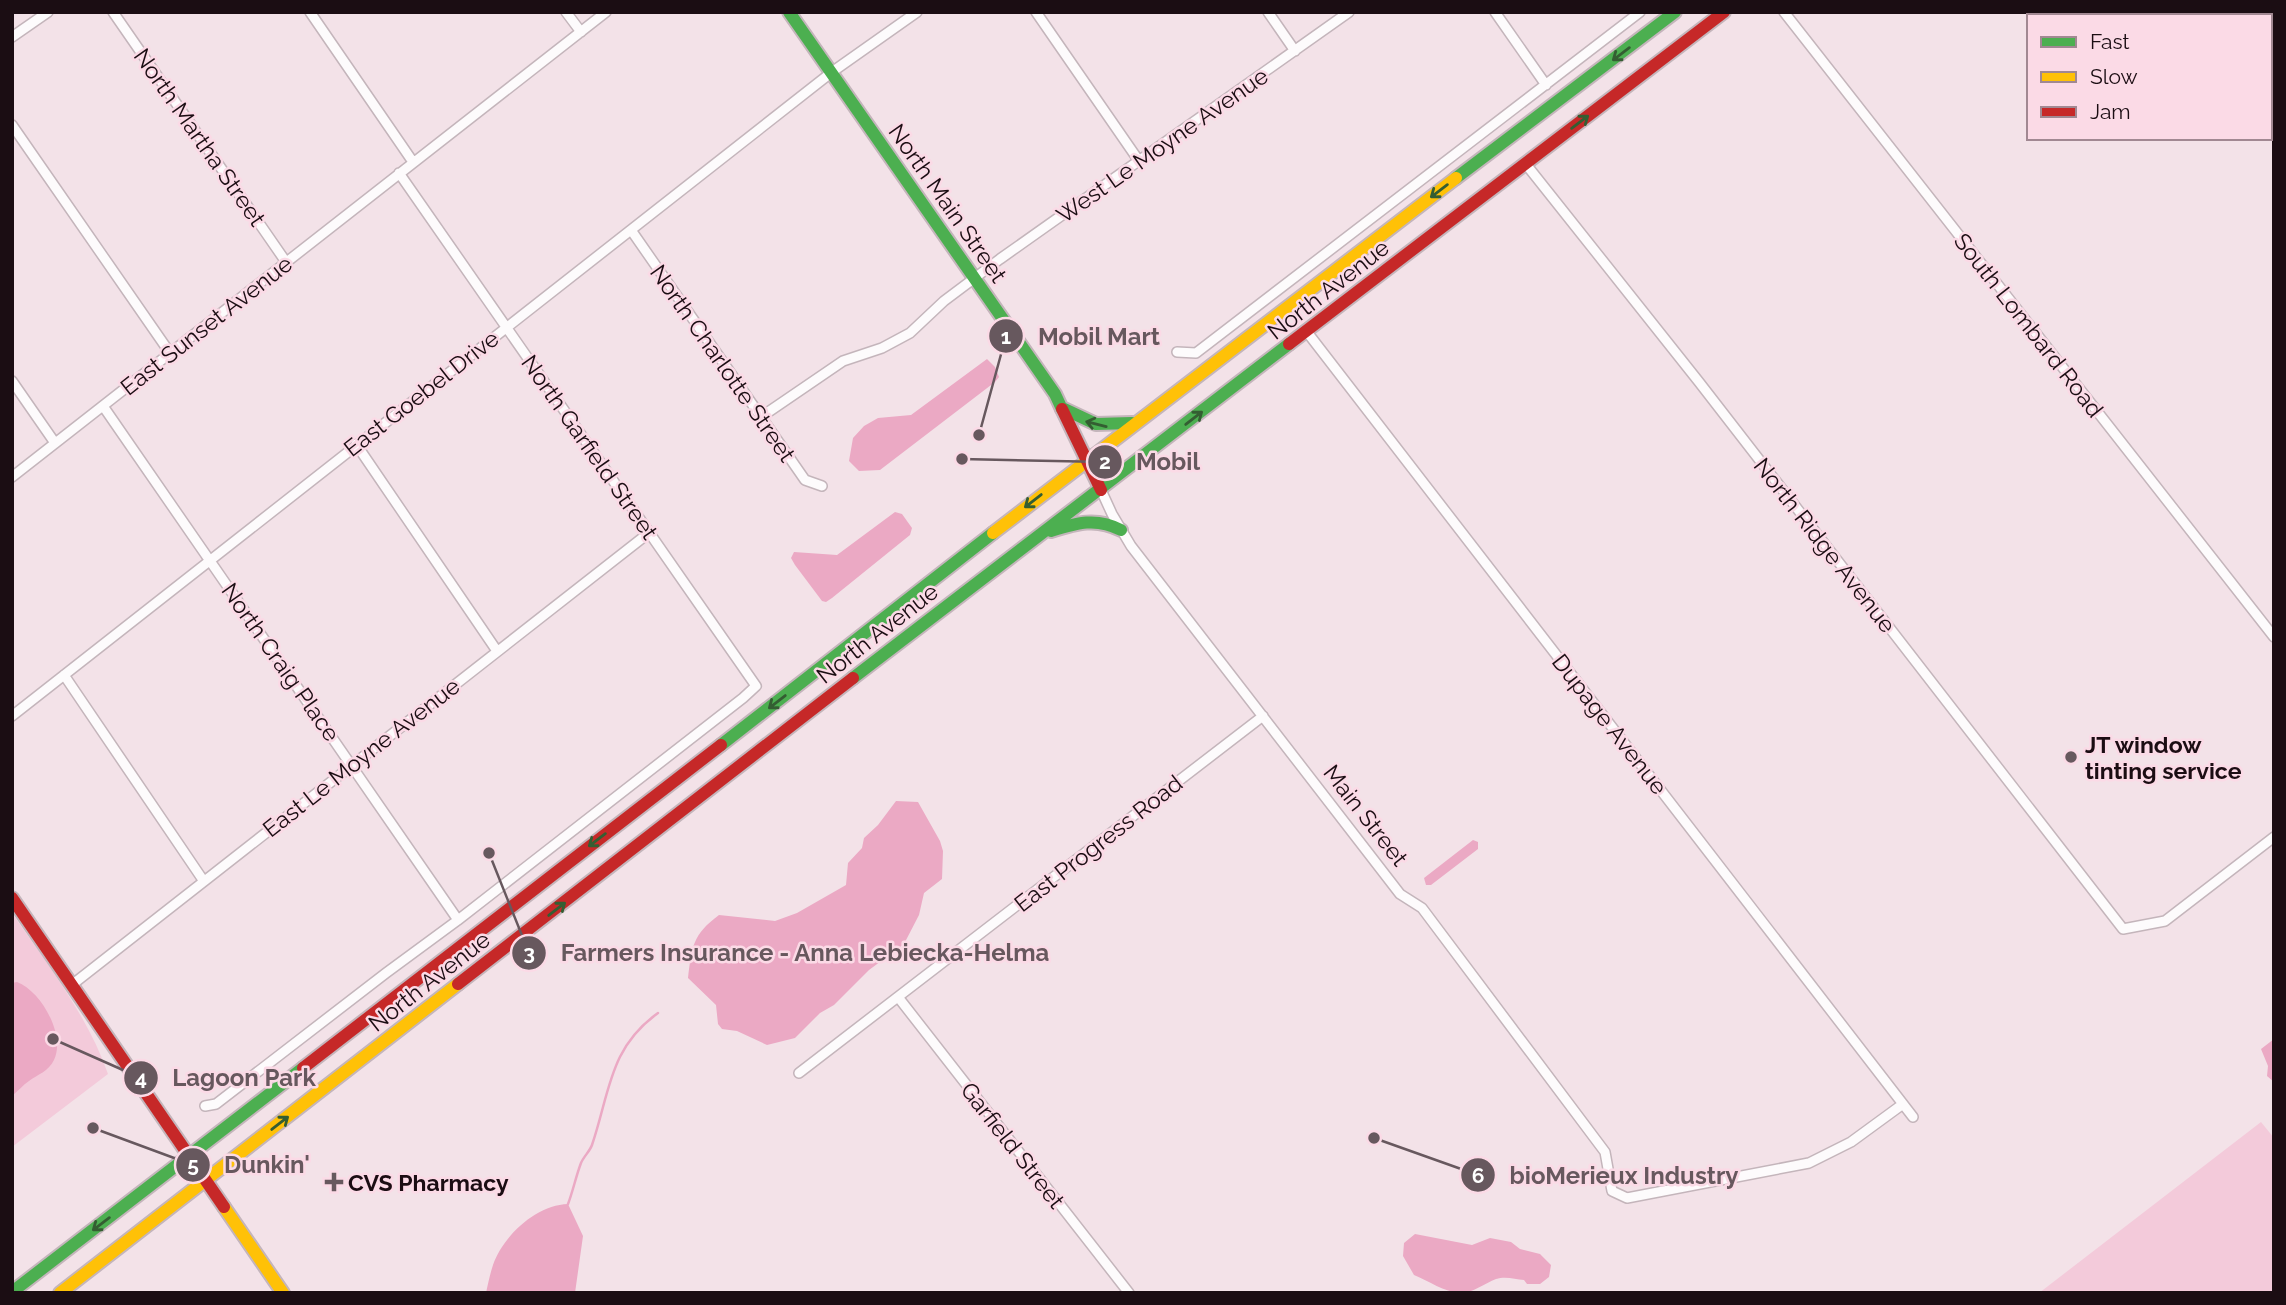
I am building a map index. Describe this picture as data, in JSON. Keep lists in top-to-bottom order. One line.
{"streets":{"main road":["North Main Street","North Avenue","Main Street"],"street":["North Martha Street","West Le Moyne Avenue","East Sunset Avenue","South Lombard Road","North Charlotte Street","East Goebel Drive","North Garfield Street","North Ridge Avenue","North Craig Place","Dupage Avenue","East Le Moyne Avenue","East Progress Road","Garfield Street"]},"crossings":[["North Martha Street","East Sunset Avenue"],["West Le Moyne Avenue","North Main Street"],["North Main Street","North Avenue"],["North Main Street","East Goebel Drive"],["North Main Street","Main Street"],["North Avenue","North Garfield Street"],["North Avenue","North Ridge Avenue"],["North Avenue","North Craig Place"],["North Avenue","Dupage Avenue"],["North Avenue","Main Street"],["East Sunset Avenue","North Garfield Street"],["East Sunset Avenue","North Craig Place"],["North Charlotte Street","East Goebel Drive"],["East Goebel Drive","North Garfield Street"],["East Goebel Drive","North Craig Place"],["North Garfield Street","East Le Moyne Avenue"],["North Craig Place","East Le Moyne Avenue"],["Dupage Avenue","Main Street"],["Main Street","East Progress Road"],["East Progress Road","Garfield Street"]],"places":{"other":["Mobil Mart","Mobil","JT window tinting service","Farmers Insurance - Anna Lebiecka-Helma","Lagoon Park","Dunkin'","bioMerieux Industry"],"health":["CVS Pharmacy"]},"legend":["Fast","Slow","Jam"]}
